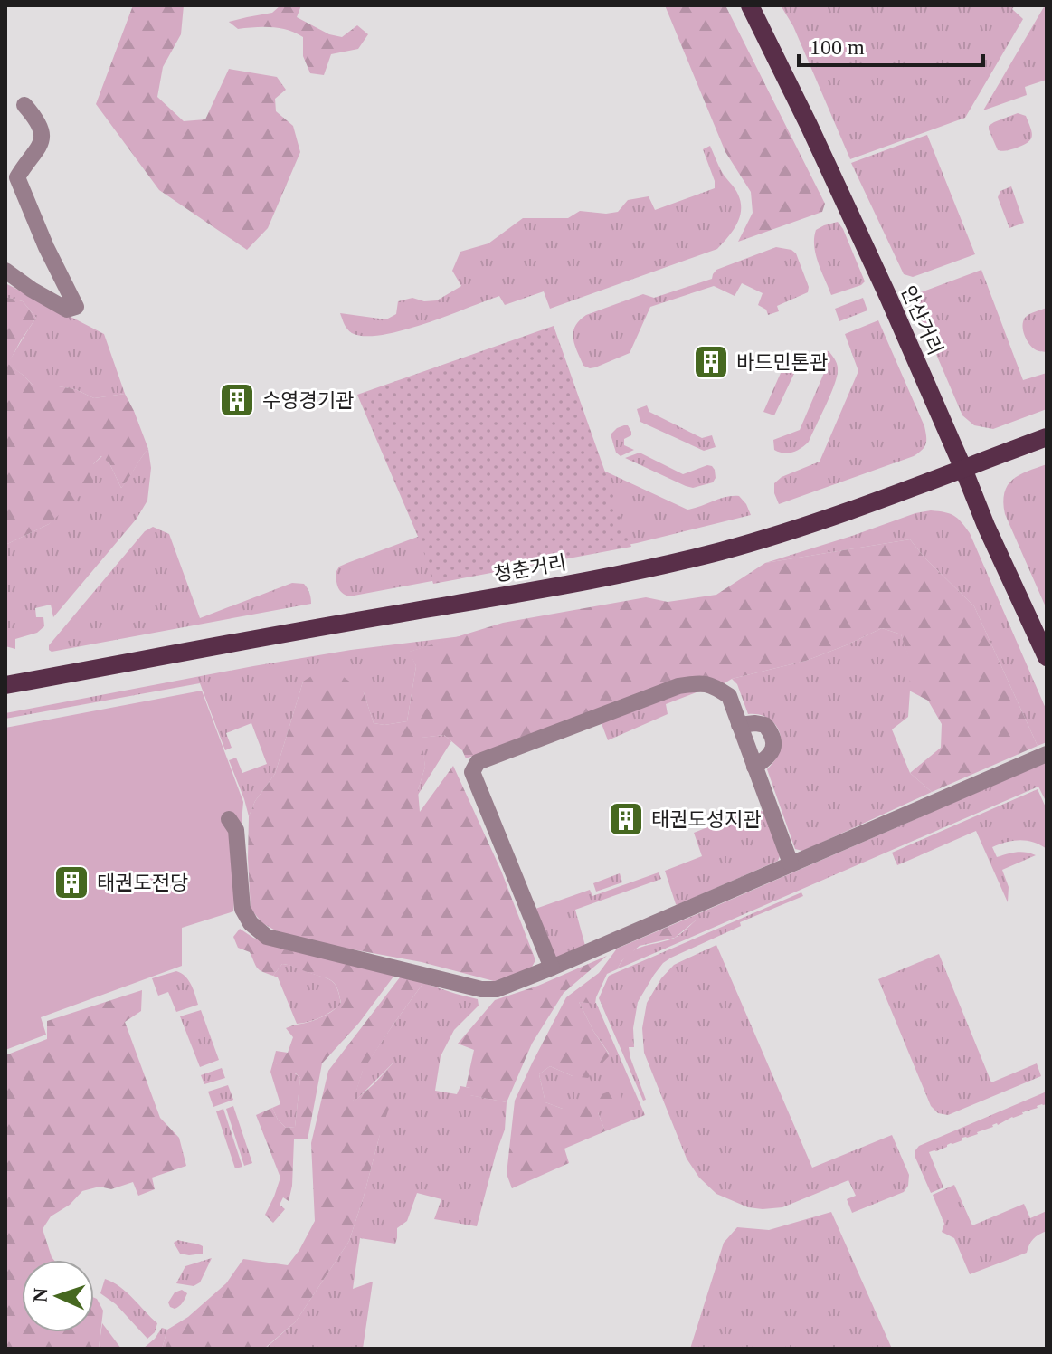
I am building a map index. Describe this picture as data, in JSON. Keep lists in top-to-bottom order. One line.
{"streets":{"main road":["안산거리","청춘거리"]},"crossings":[["안산거리","청춘거리"]],"places":{"building":["바드민톤관","수영경기관","태권도성지관","태권도전당"]},"scale_bar":"100 m","north":"left"}
